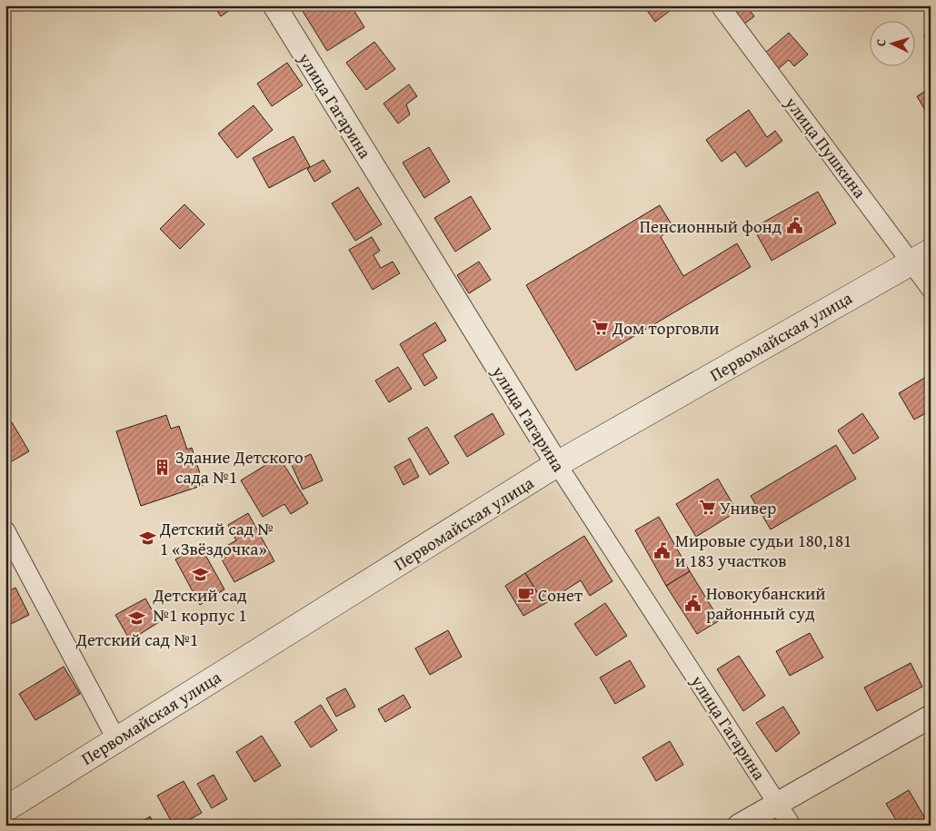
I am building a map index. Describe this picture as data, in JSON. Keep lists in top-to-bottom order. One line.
{"streets":{"main road":["Первомайская улица"],"street":["улица Гагарина","улица Пушкина"]},"crossings":[["улица Гагарина","Первомайская улица"],["улица Пушкина","Первомайская улица"]],"places":{"public building":["Пенсионный фонд","Мировые судьи 180,181 и 183 участков","Новокубанский районный суд"],"supermarket":["Дом торговли","Универ"],"building":["Здание Детского сада №1"],"school or university":["Детский сад № 1 «Звёздочка»","Детский сад №1 корпус 1","Детский сад №1"],"cafe":["Сонет"]},"north":"left"}
